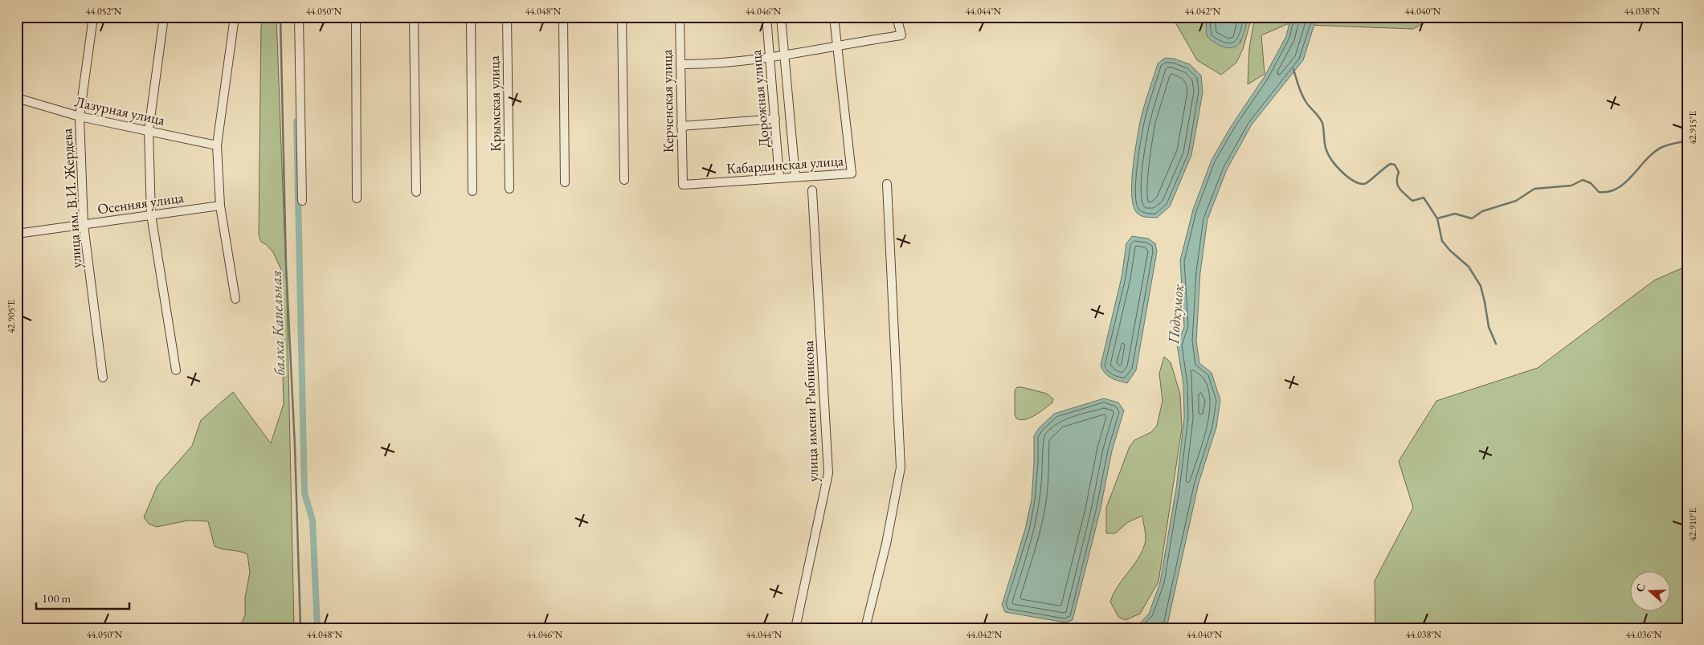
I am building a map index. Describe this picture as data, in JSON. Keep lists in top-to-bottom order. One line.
{"streets":{"street":["Дорожная улица","Керченская улица","Крымская улица","Лазурная улица","Кабардинская улица","улица им. В.И. Жердева","Осенняя улица","улица имени Рыбникова"]},"crossings":[["Дорожная улица","Кабардинская улица"],["Керченская улица","Кабардинская улица"],["Лазурная улица","улица им. В.И. Жердева"],["улица им. В.И. Жердева","Осенняя улица"]],"water":["Подкумок","балка Капельная"],"scale_bar":"100 m","north":"left","coordinates":["44.052°N","44.050°N","44.048°N","44.046°N","44.044°N","44.042°N","44.040°N","44.038°N","42.915°E","42.905°E","42.910°E","44.036°N"]}
